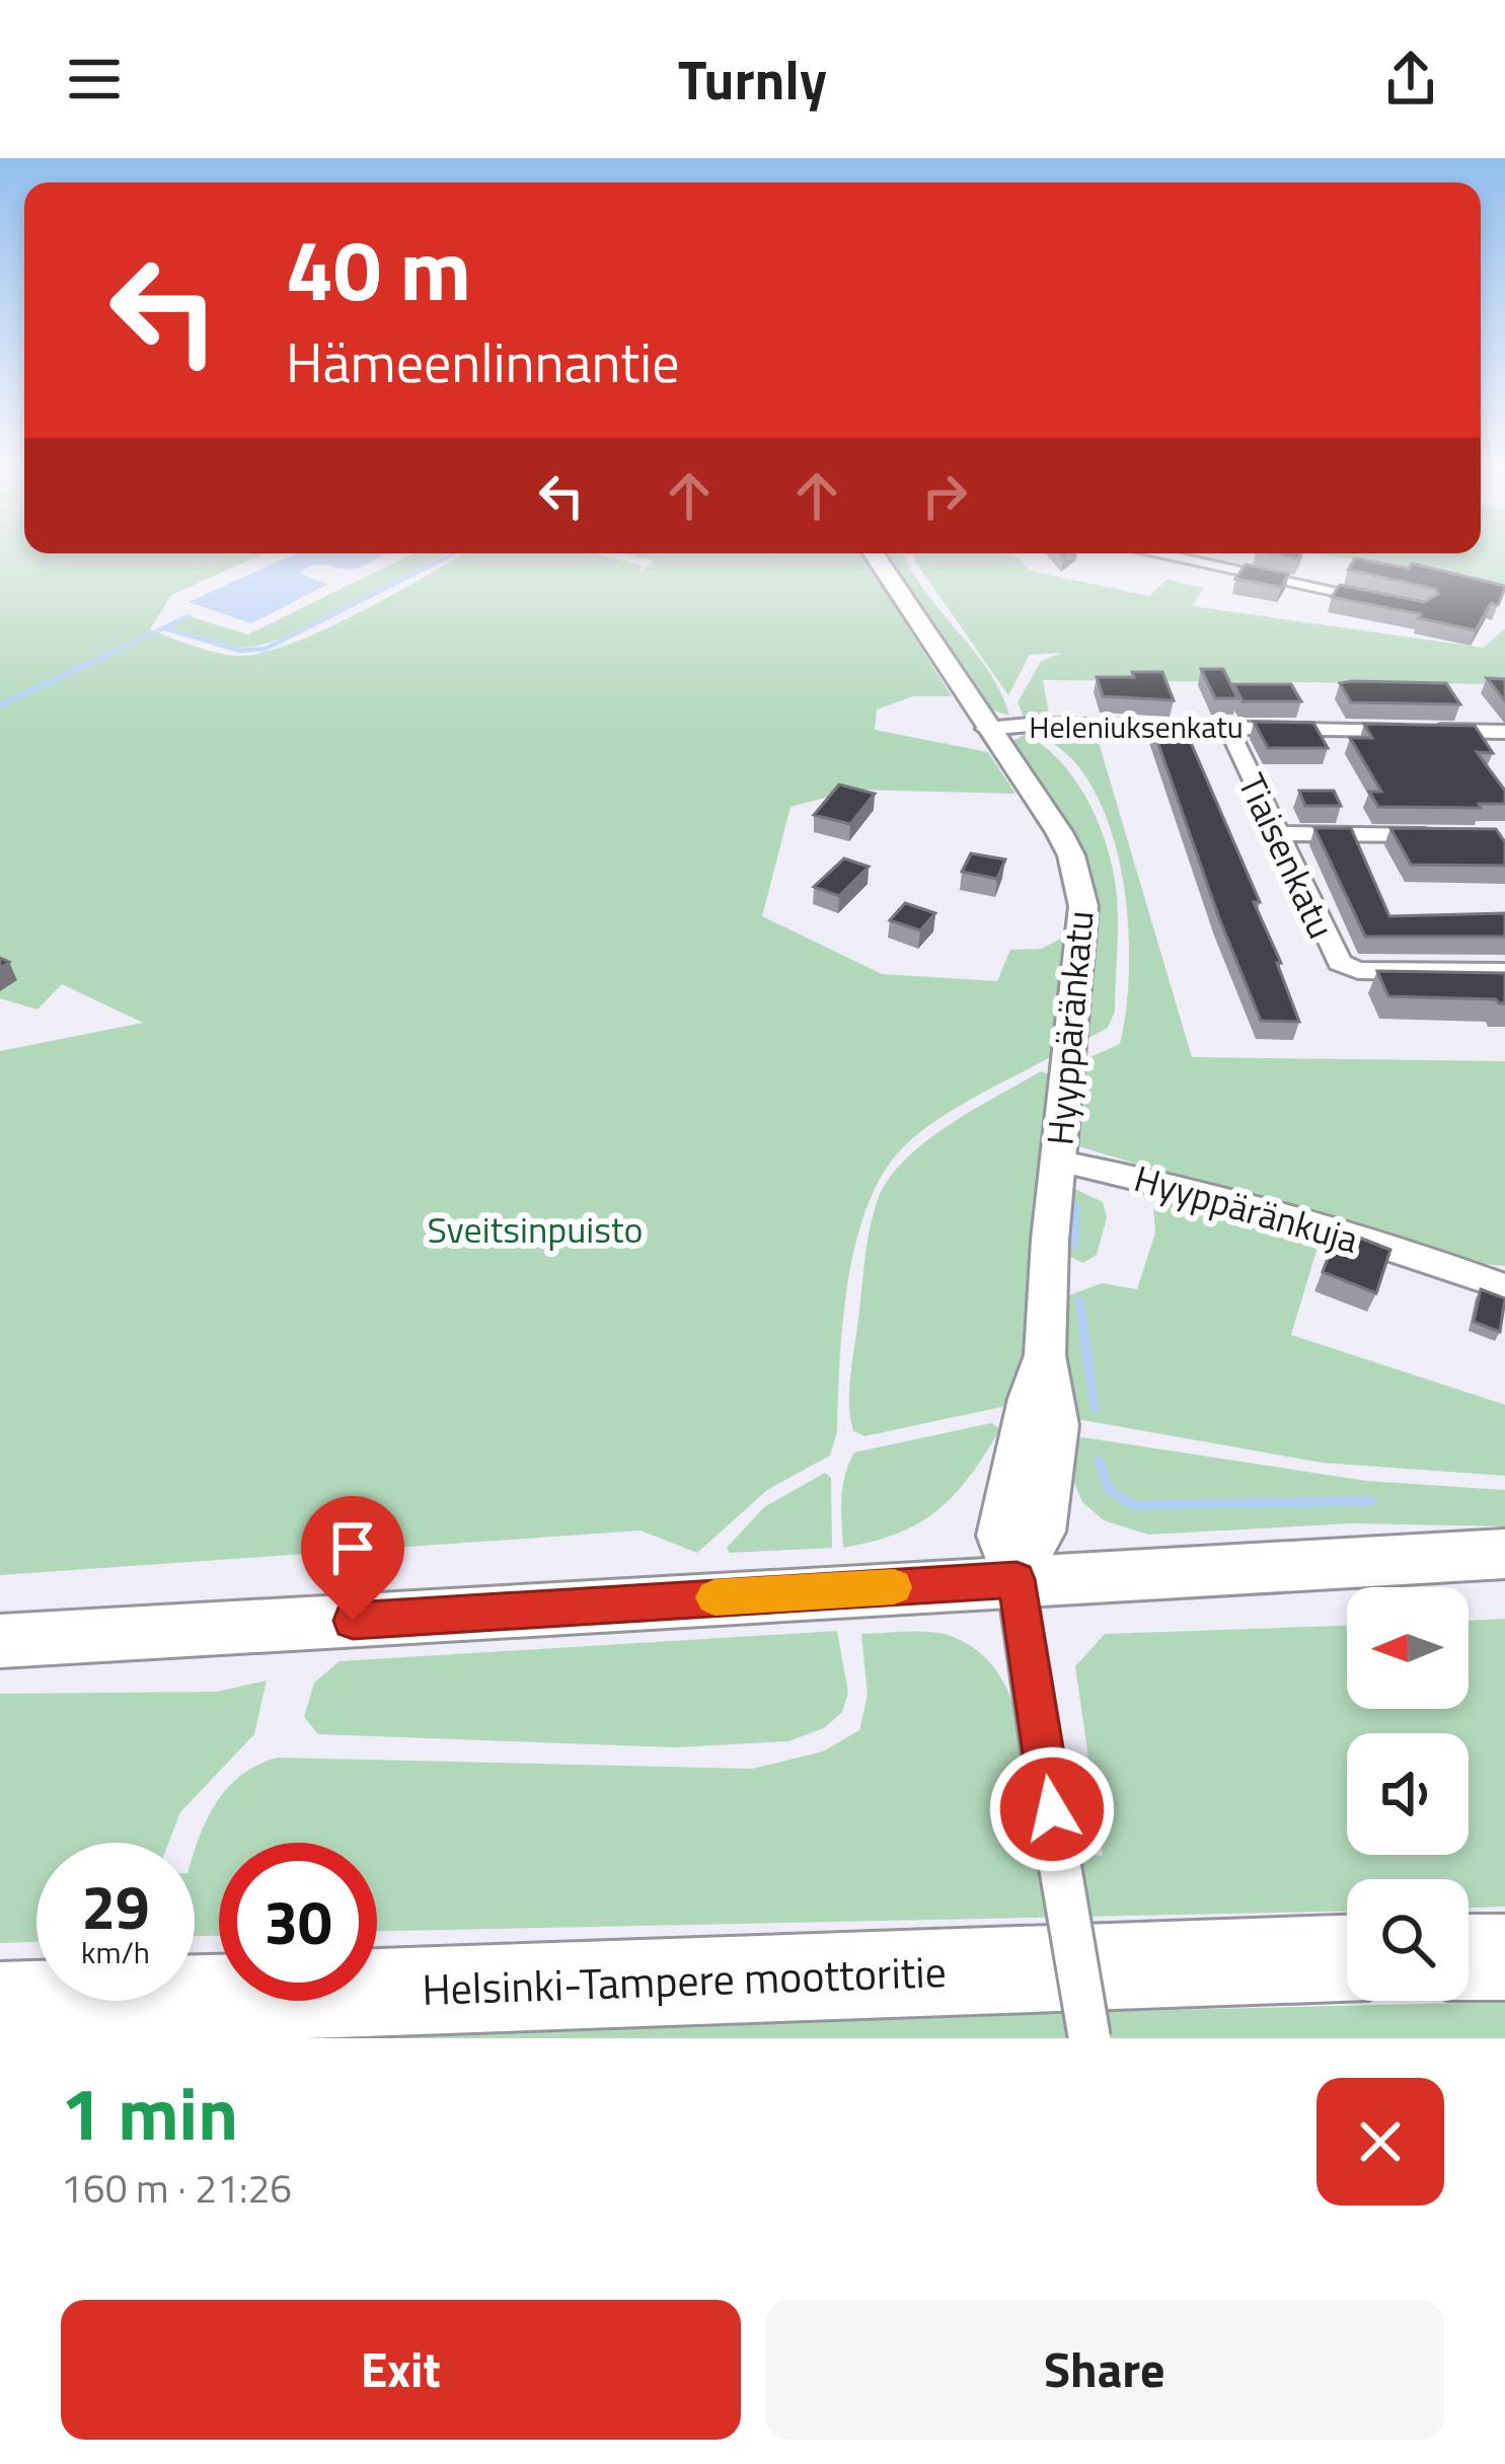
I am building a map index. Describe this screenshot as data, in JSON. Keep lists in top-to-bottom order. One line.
{"streets":{"highway":["Helsinki-Tampere moottoritie"],"street":["Heleniuksenkatu","Tiaisenkatu","Hyyppäränkatu","Hyyppäränkuja"]},"crossings":[["Heleniuksenkatu","Tiaisenkatu"],["Heleniuksenkatu","Hyyppäränkatu"],["Hyyppäränkatu","Hyyppäränkuja"]],"parks":["Sveitsinpuisto"],"north":"left","page":{"header":"Turnly","turn":["40 m","Hämeenlinnantie"],"speed":"29 km/h","limit":"30","heading":["1 min","160 m · 21:26"],"buttons":["Exit","Share"]}}
